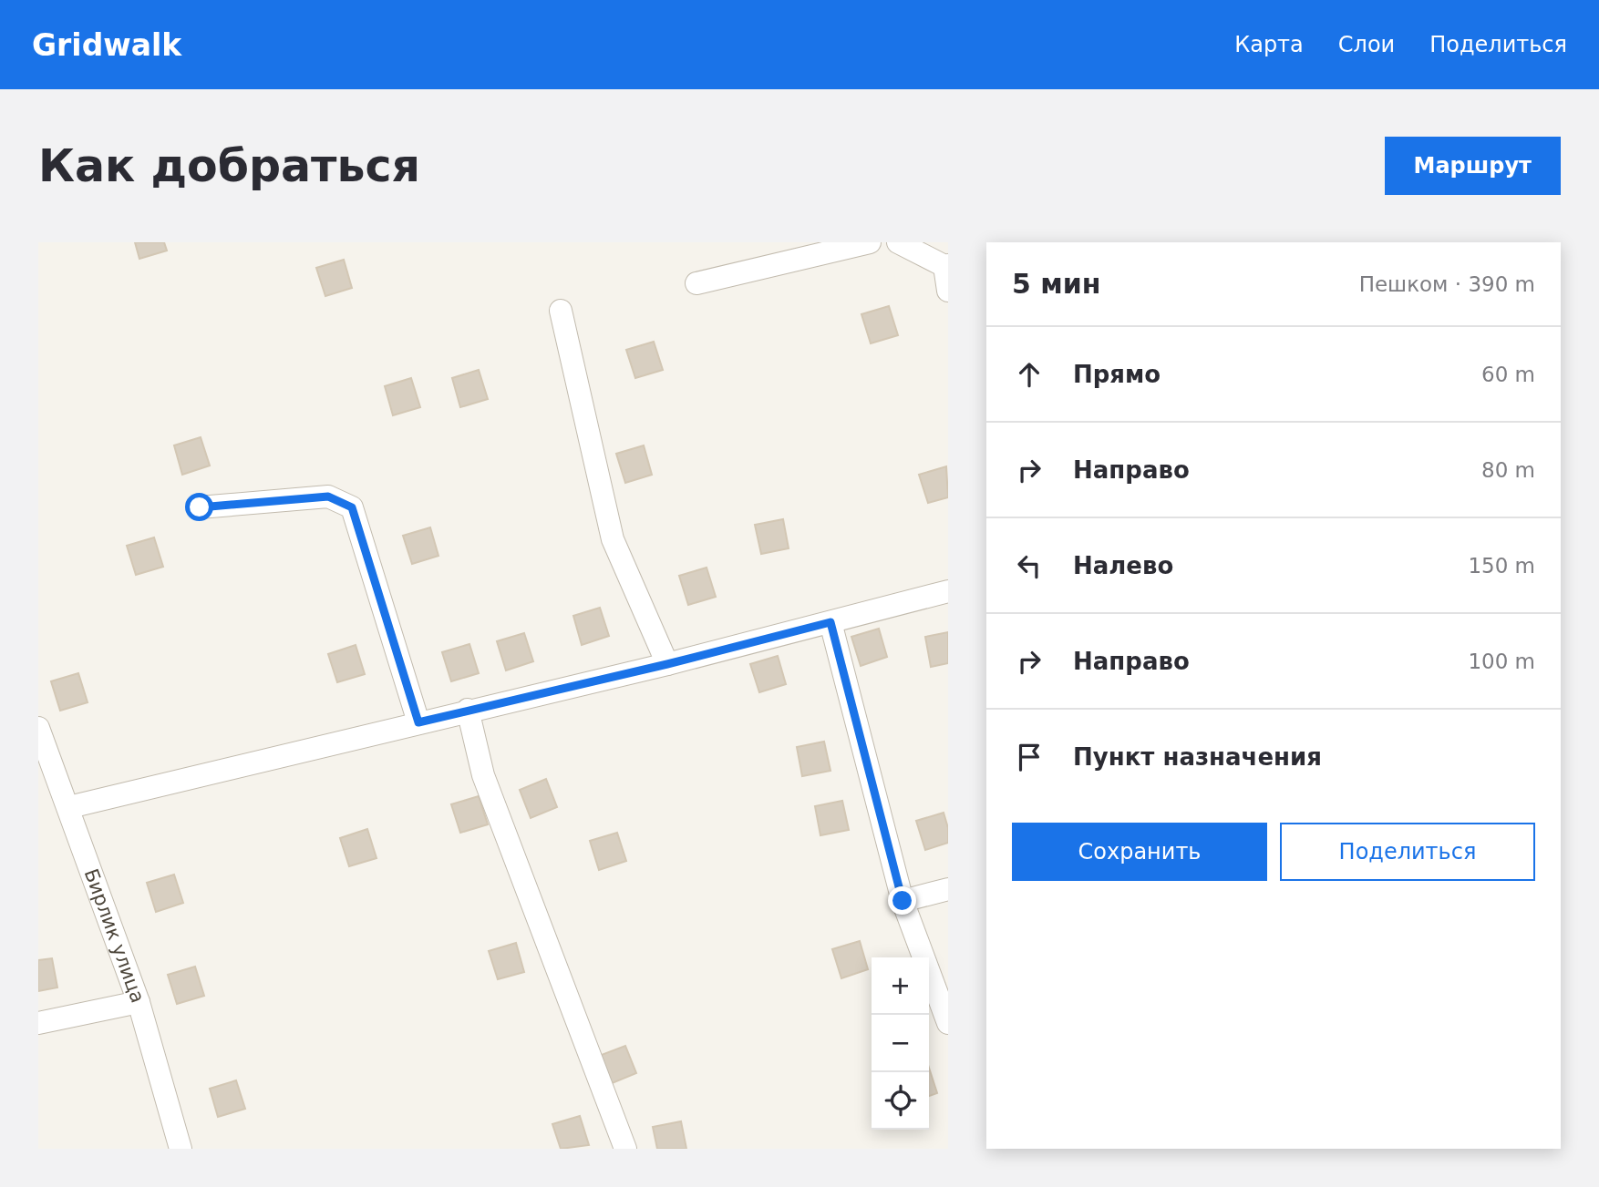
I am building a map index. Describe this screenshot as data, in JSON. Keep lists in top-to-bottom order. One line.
{"streets":{"street":["Бирлик улица"]},"page":{"header":"Gridwalk","nav":["Карта","Слои","Поделиться"],"buttons":["Маршрут",["Сохранить","Поделиться"]],"title":"Как добраться","heading":["5 мин","Пешком · 390 m"],"list":[["Прямо","60 m"],["Направо","80 m"],["Налево","150 m"],["Направо","100 m"],"Пункт назначения"],"map_buttons":["+","−"]}}
